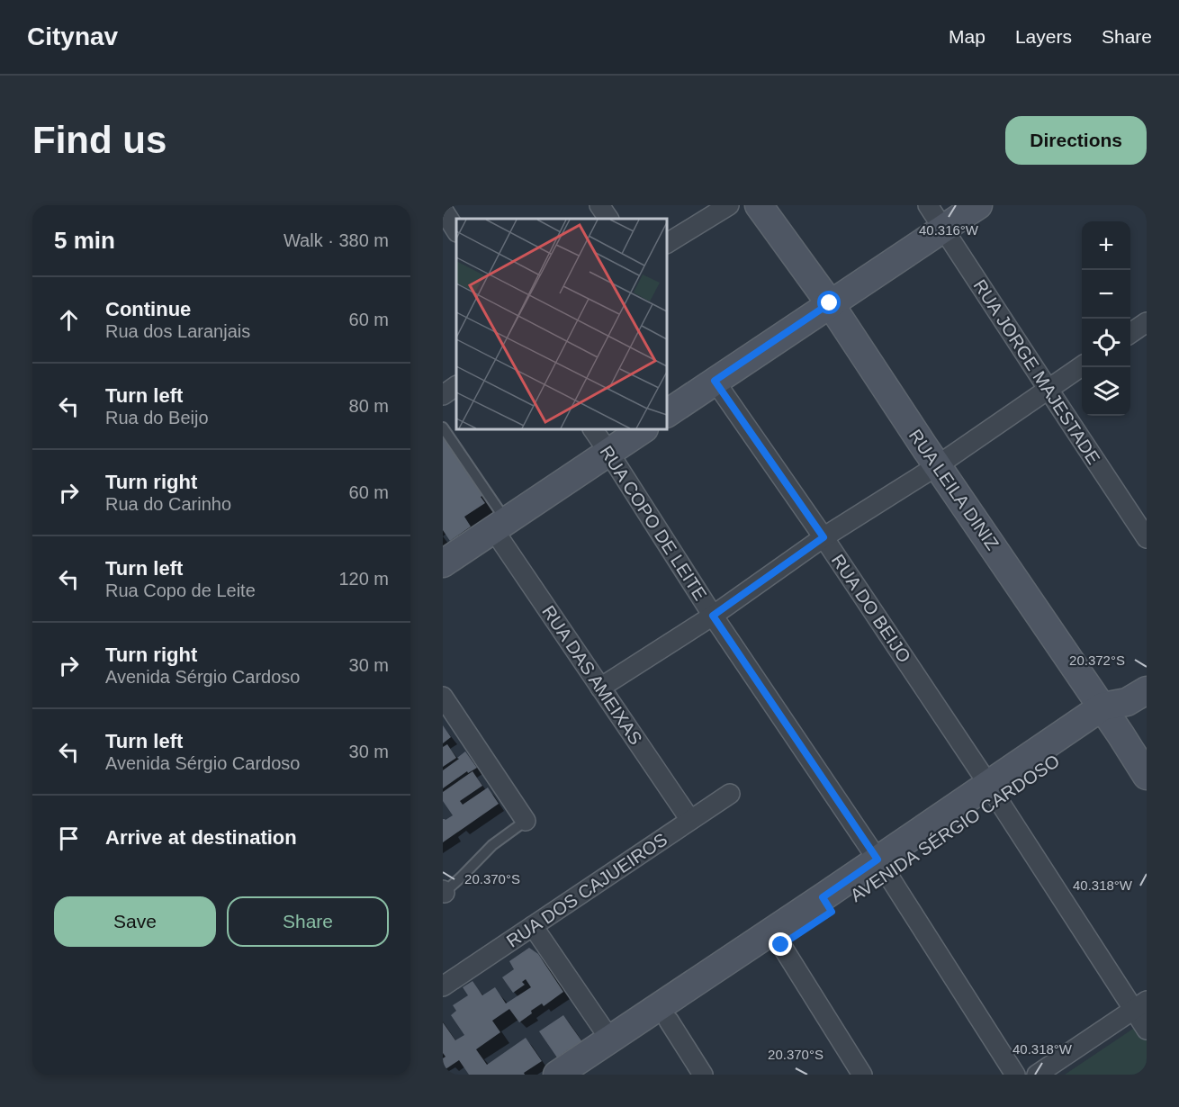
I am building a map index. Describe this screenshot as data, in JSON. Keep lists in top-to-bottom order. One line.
{"streets":{"street":["RUA JORGE MAJESTADE","RUA LEILA DINIZ","RUA COPO DE LEITE","RUA DO BEIJO","RUA DAS AMEIXAS","AVENIDA SÉRGIO CARDOSO","RUA DOS CAJUEIROS"]},"crossings":[["RUA LEILA DINIZ","AVENIDA SÉRGIO CARDOSO"],["RUA COPO DE LEITE","AVENIDA SÉRGIO CARDOSO"],["RUA DO BEIJO","AVENIDA SÉRGIO CARDOSO"],["RUA DAS AMEIXAS","RUA DOS CAJUEIROS"]],"page":{"header":"Citynav","nav":["Map","Layers","Share"],"buttons":["Directions",["Save","Share"]],"title":"Find us","heading":["5 min","Walk · 380 m"],"map_buttons":["+","−"],"list":[["Continue","Rua dos Laranjais","60 m"],["Turn left","Rua do Beijo","80 m"],["Turn right","Rua do Carinho","60 m"],["Turn left","Rua Copo de Leite","120 m"],["Turn right","Avenida Sérgio Cardoso","30 m"],["Turn left","Avenida Sérgio Cardoso","30 m"],"Arrive at destination"]},"coordinates":["40.316°W","20.372°S","20.370°S","40.318°W"]}
